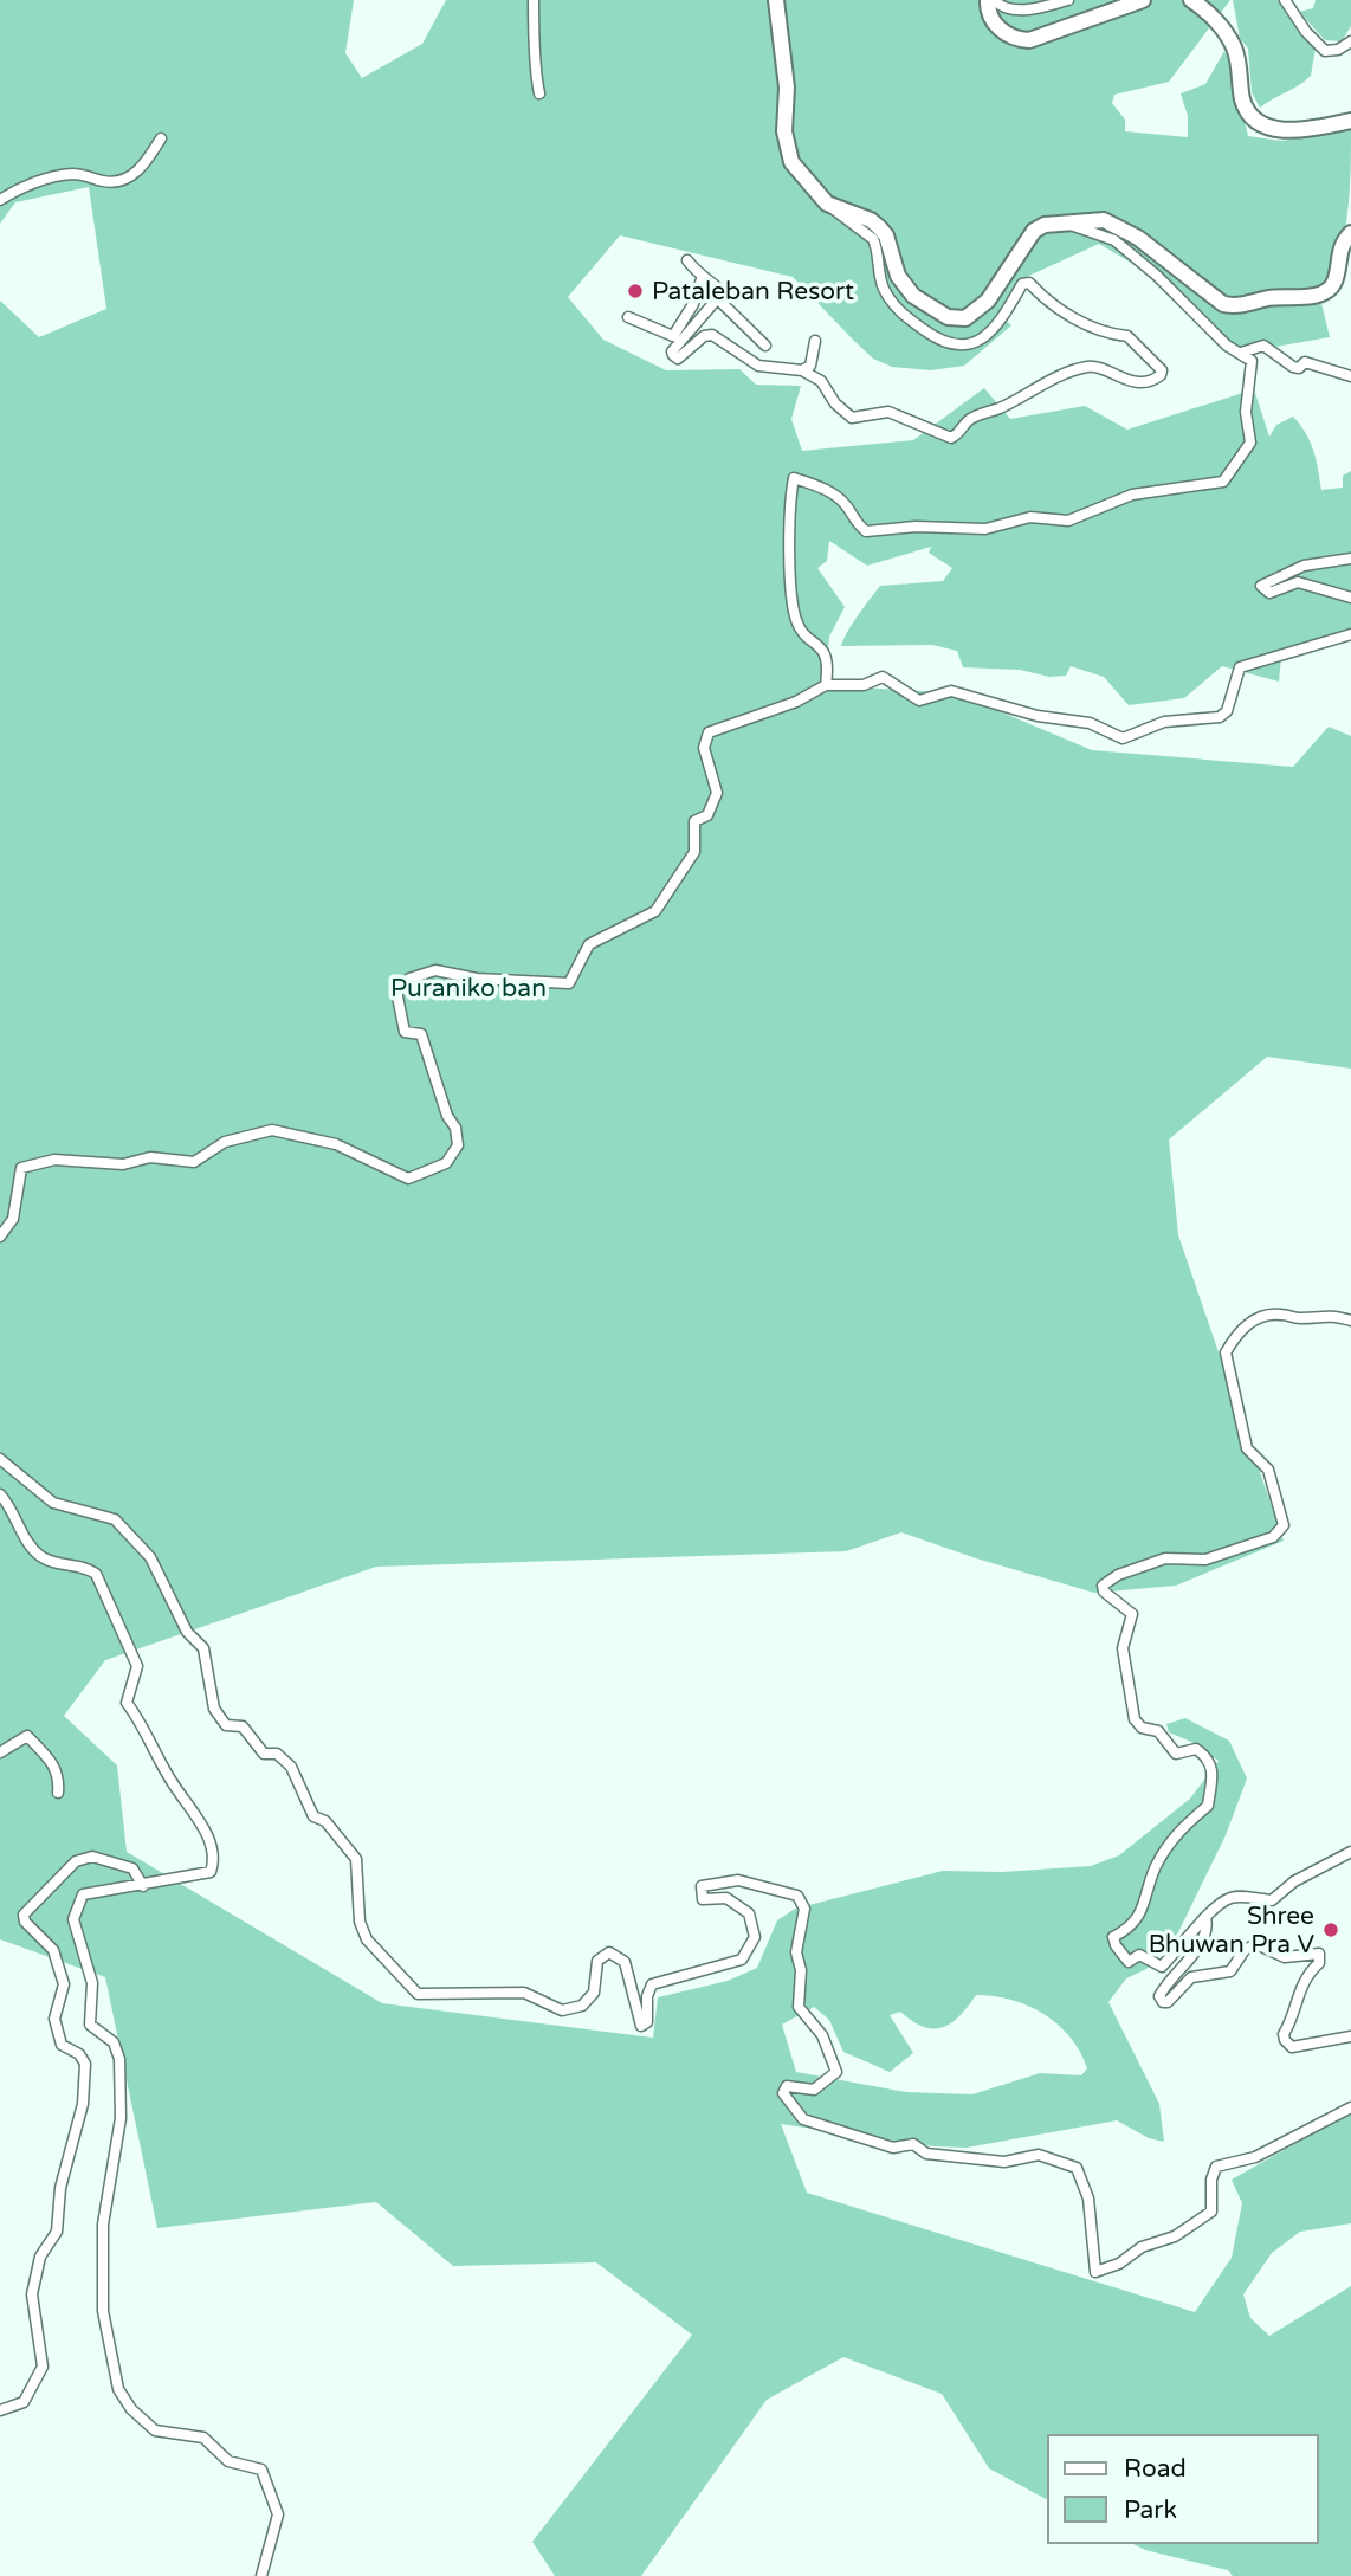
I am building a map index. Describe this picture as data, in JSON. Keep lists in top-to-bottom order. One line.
{"parks":["Puraniko ban"],"places":["Pataleban Resort","Shree Bhuwan Pra V"],"legend":["Road","Park"]}
